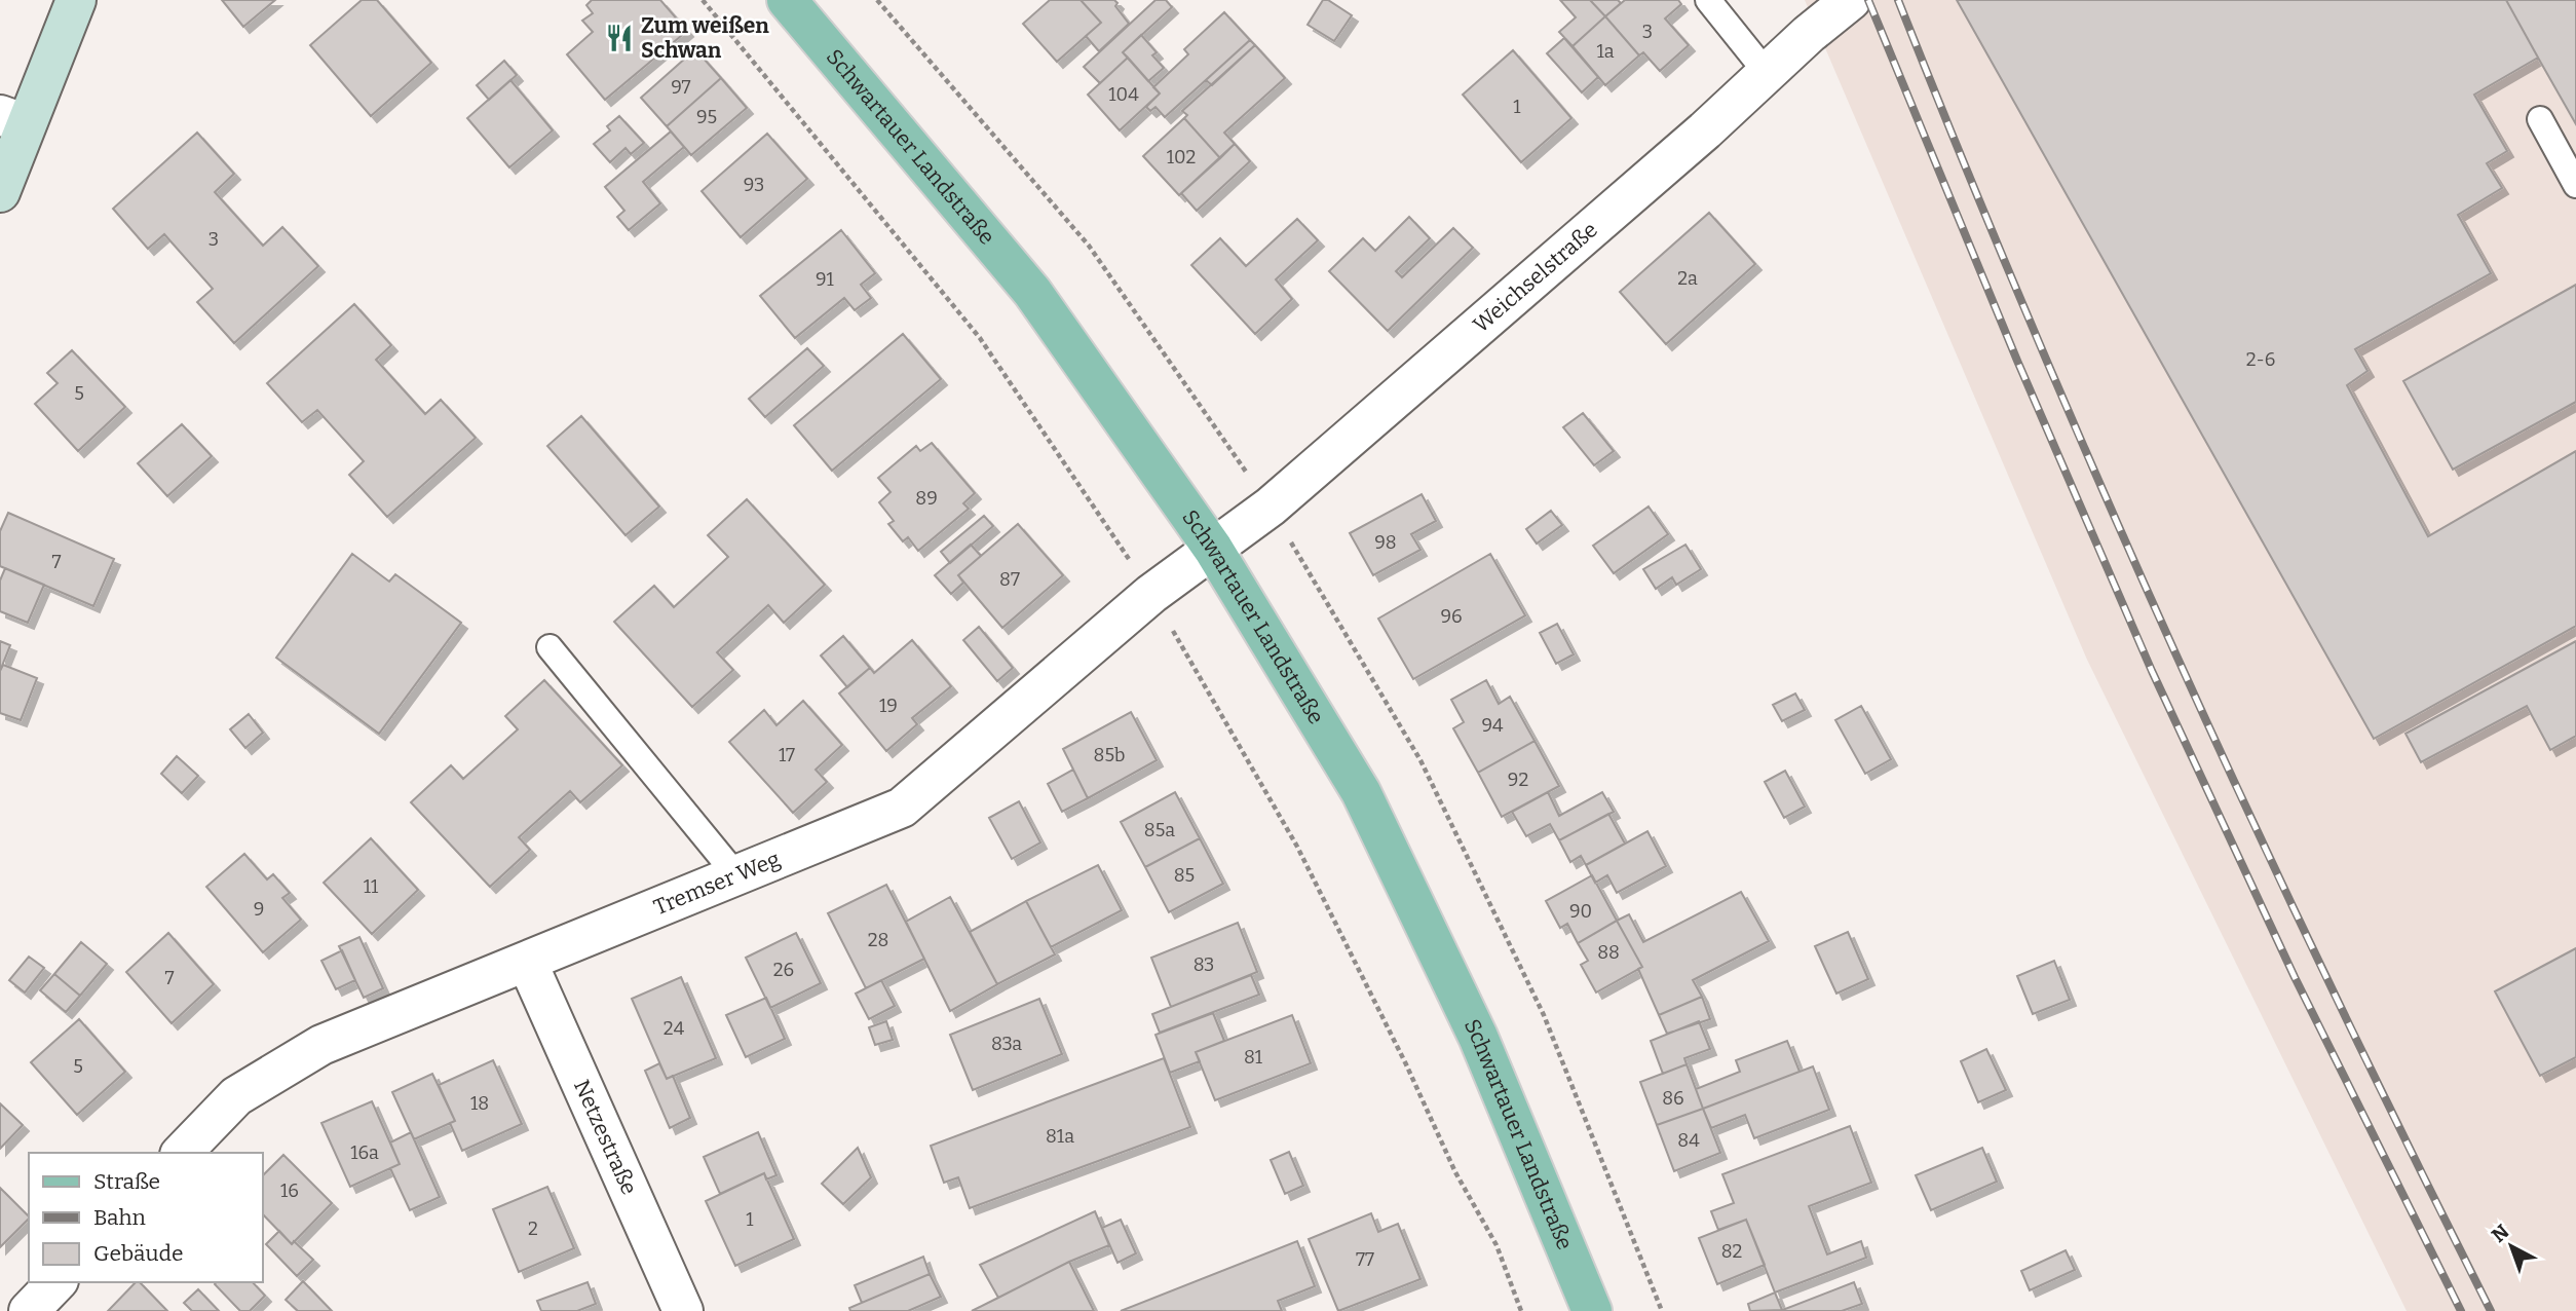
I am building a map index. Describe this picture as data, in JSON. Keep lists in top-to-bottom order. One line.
{"streets":{"main road":["Schwartauer Landstraße"],"street":["Weichselstraße","Tremser Weg","Netzestraße"]},"crossings":[["Schwartauer Landstraße","Weichselstraße"],["Schwartauer Landstraße","Tremser Weg"],["Weichselstraße","Tremser Weg"],["Tremser Weg","Netzestraße"]],"places":{"restaurant":["Zum weißen Schwan"]},"house_numbers":["3","1a","97","104","1","95","102","93","3","2a","91","2-6","5","89","98","7","87","96","19","94","17","85b","92","85a","85","11","9","90","28","88","83","26","7","24","83a","81","5","86","18","81a","84","16a","16","1","2","82","77"],"legend":["Straße","Bahn","Gebäude"],"north":"top left"}
